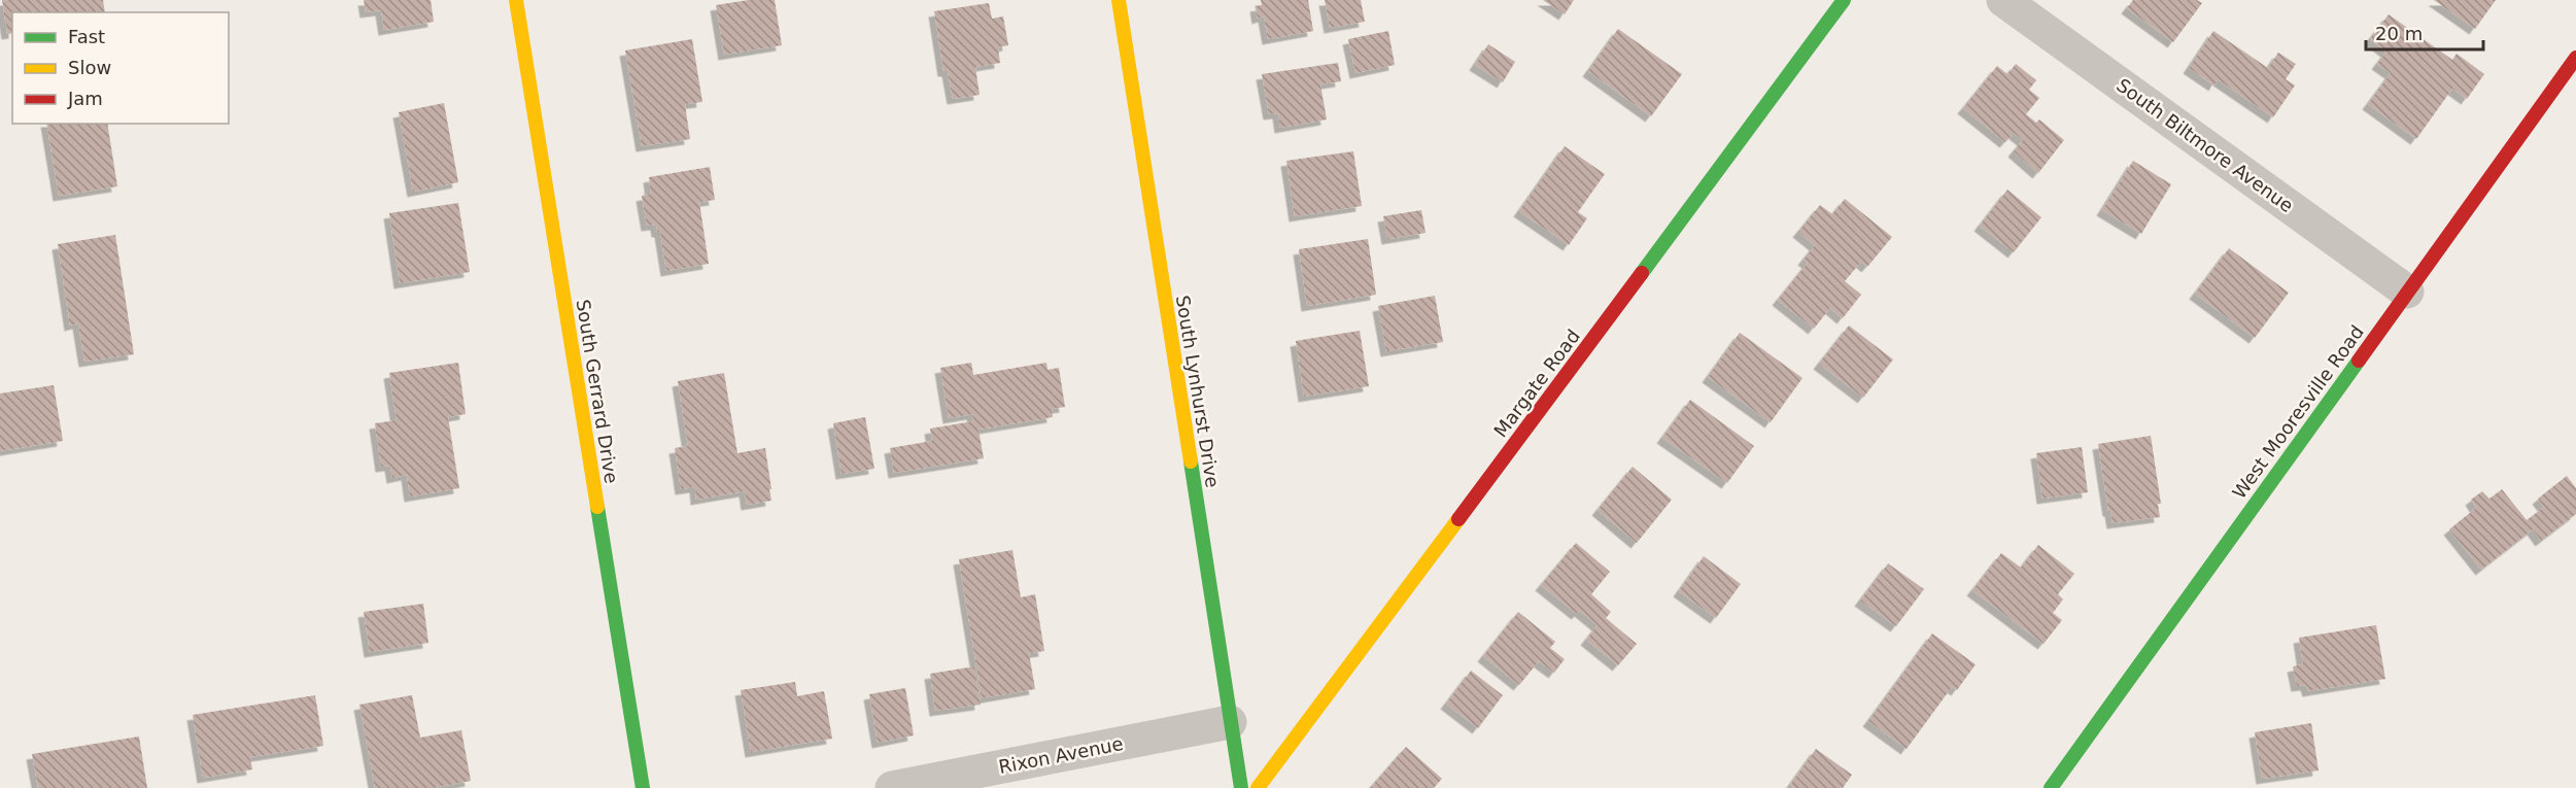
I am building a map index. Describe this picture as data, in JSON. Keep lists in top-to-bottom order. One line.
{"streets":{"street":["South Biltmore Avenue","Margate Road","South Gerrard Drive","South Lynhurst Drive","West Mooresville Road","Rixon Avenue"]},"crossings":[["South Biltmore Avenue","West Mooresville Road"],["South Lynhurst Drive","Rixon Avenue"]],"legend":["Fast","Slow","Jam"],"scale_bar":"20 m"}
